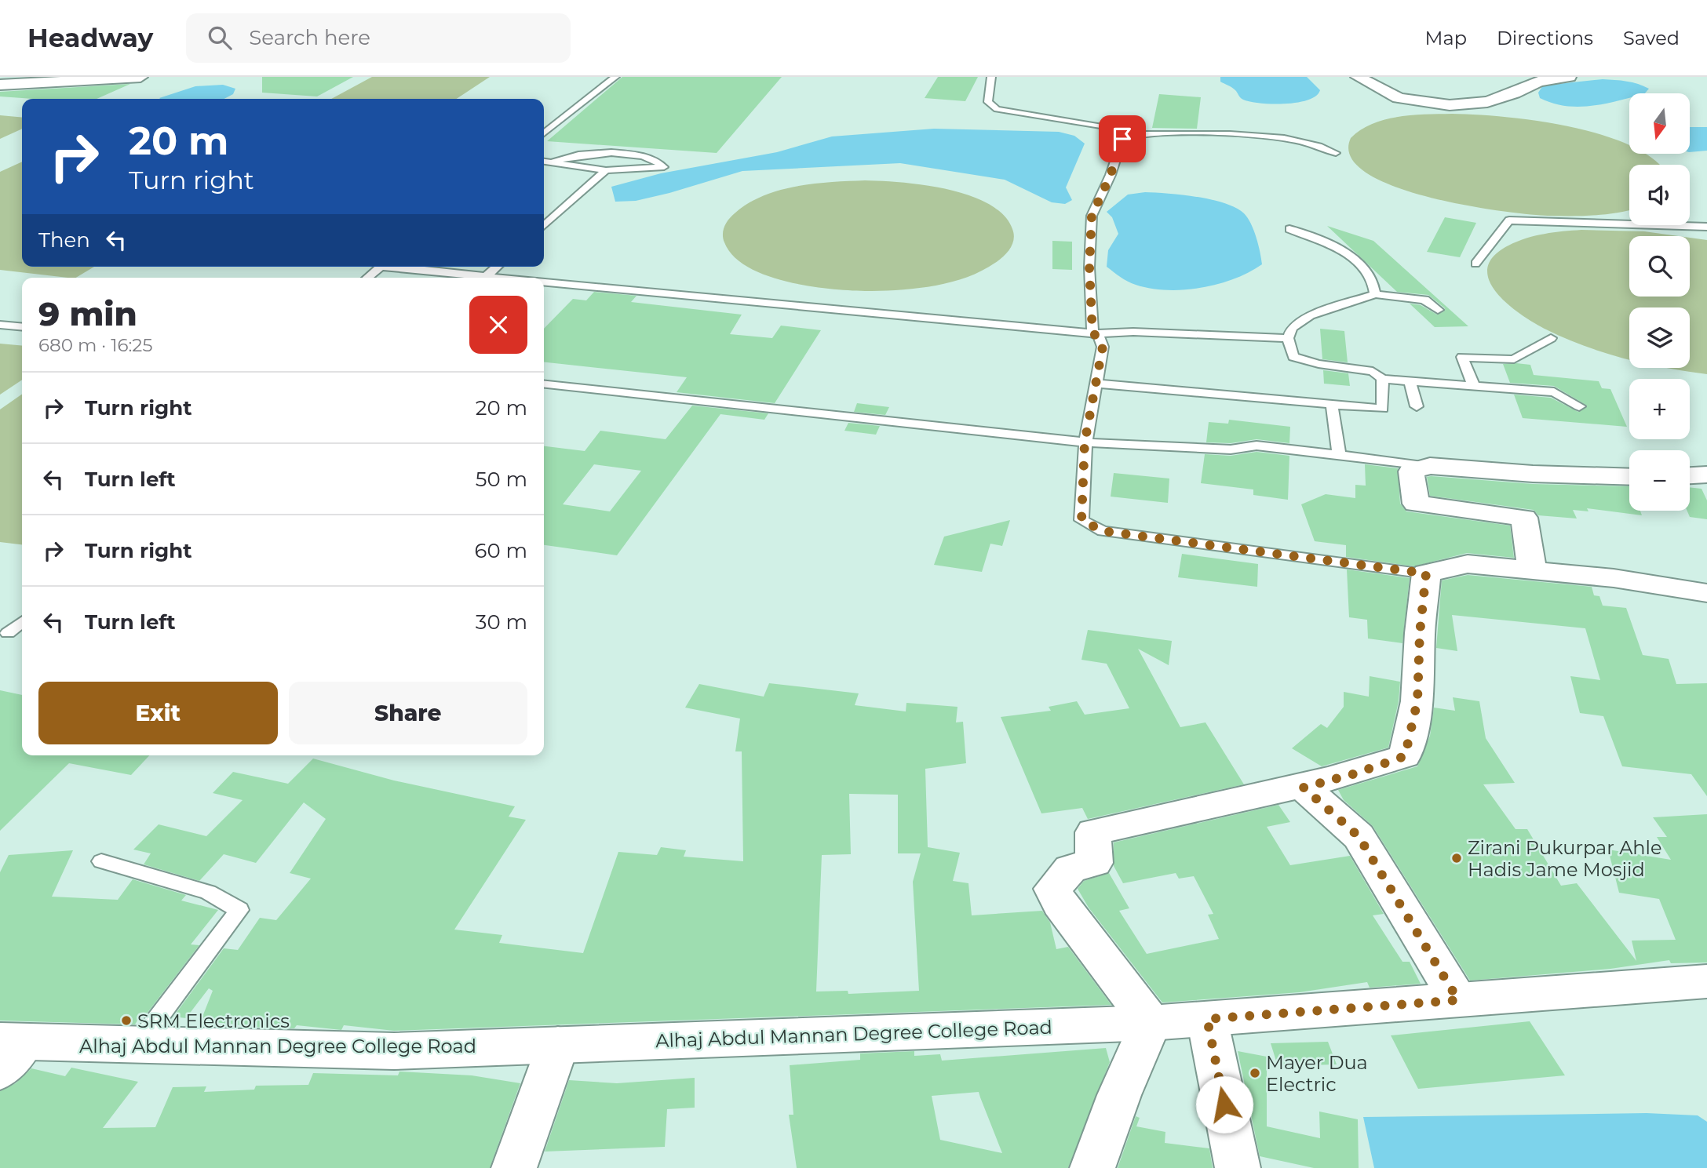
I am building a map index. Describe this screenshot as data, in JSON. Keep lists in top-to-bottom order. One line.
{"streets":{"street":["Alhaj Abdul Mannan Degree College Road"]},"places":["Zirani Pukurpar Ahle Hadis Jame Mosjid","SRM Electronics","Mayer Dua Electric"],"north":"bottom","page":{"header":"Headway","search":"Search here","nav":["Map","Directions","Saved"],"map_buttons":["+","−"],"turn":["20 m","Turn right"],"then":"Then","heading":["9 min","680 m · 16:25"],"list":[{"name":"Turn right","value":"20 m"},{"name":"Turn left","value":"50 m"},{"name":"Turn right","value":"60 m"},{"name":"Turn left","value":"30 m"}],"buttons":["Exit","Share"]}}
